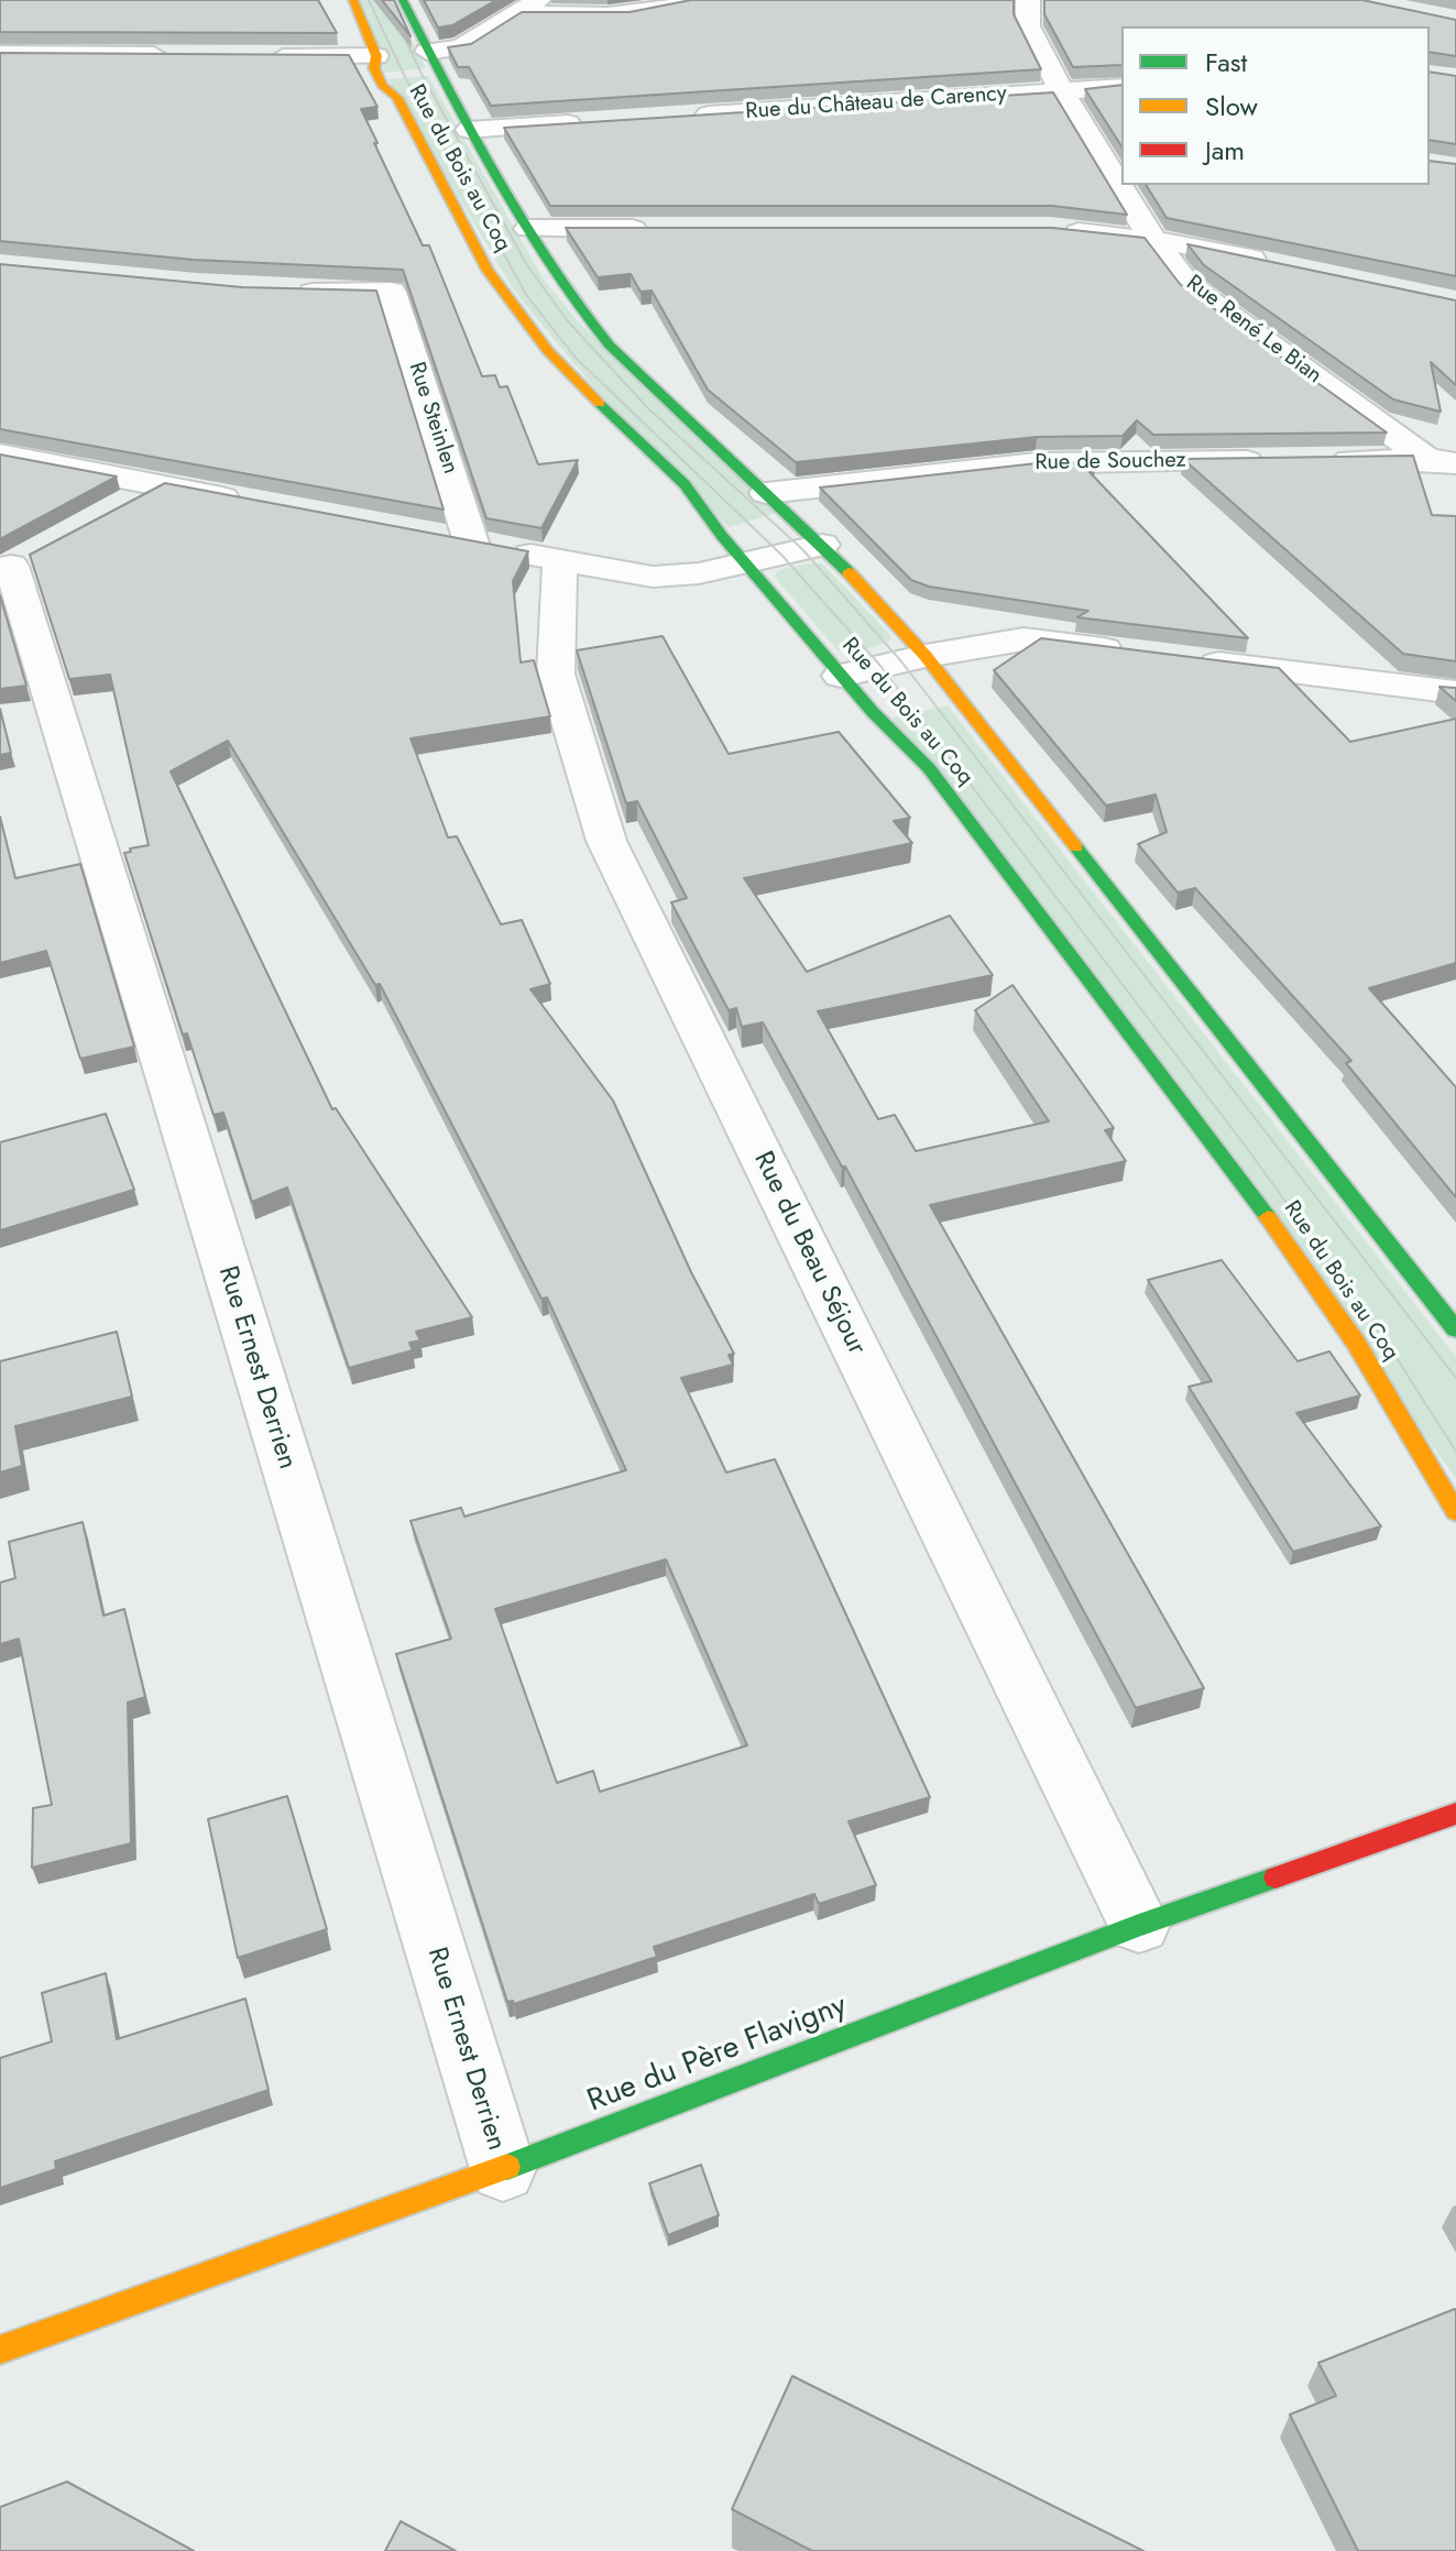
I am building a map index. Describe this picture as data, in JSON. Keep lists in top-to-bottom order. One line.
{"streets":{"main road":["Rue du Bois au Coq","Rue du Père Flavigny"],"street":["Rue du Château de Carency","Rue René Le Bian","Rue Steinlen","Rue de Souchez","Rue du Beau Séjour","Rue Ernest Derrien"]},"crossings":[["Rue du Château de Carency","Rue René Le Bian"],["Rue du Bois au Coq","Rue de Souchez"],["Rue du Beau Séjour","Rue du Père Flavigny"],["Rue Ernest Derrien","Rue du Père Flavigny"]],"legend":["Fast","Slow","Jam"]}
